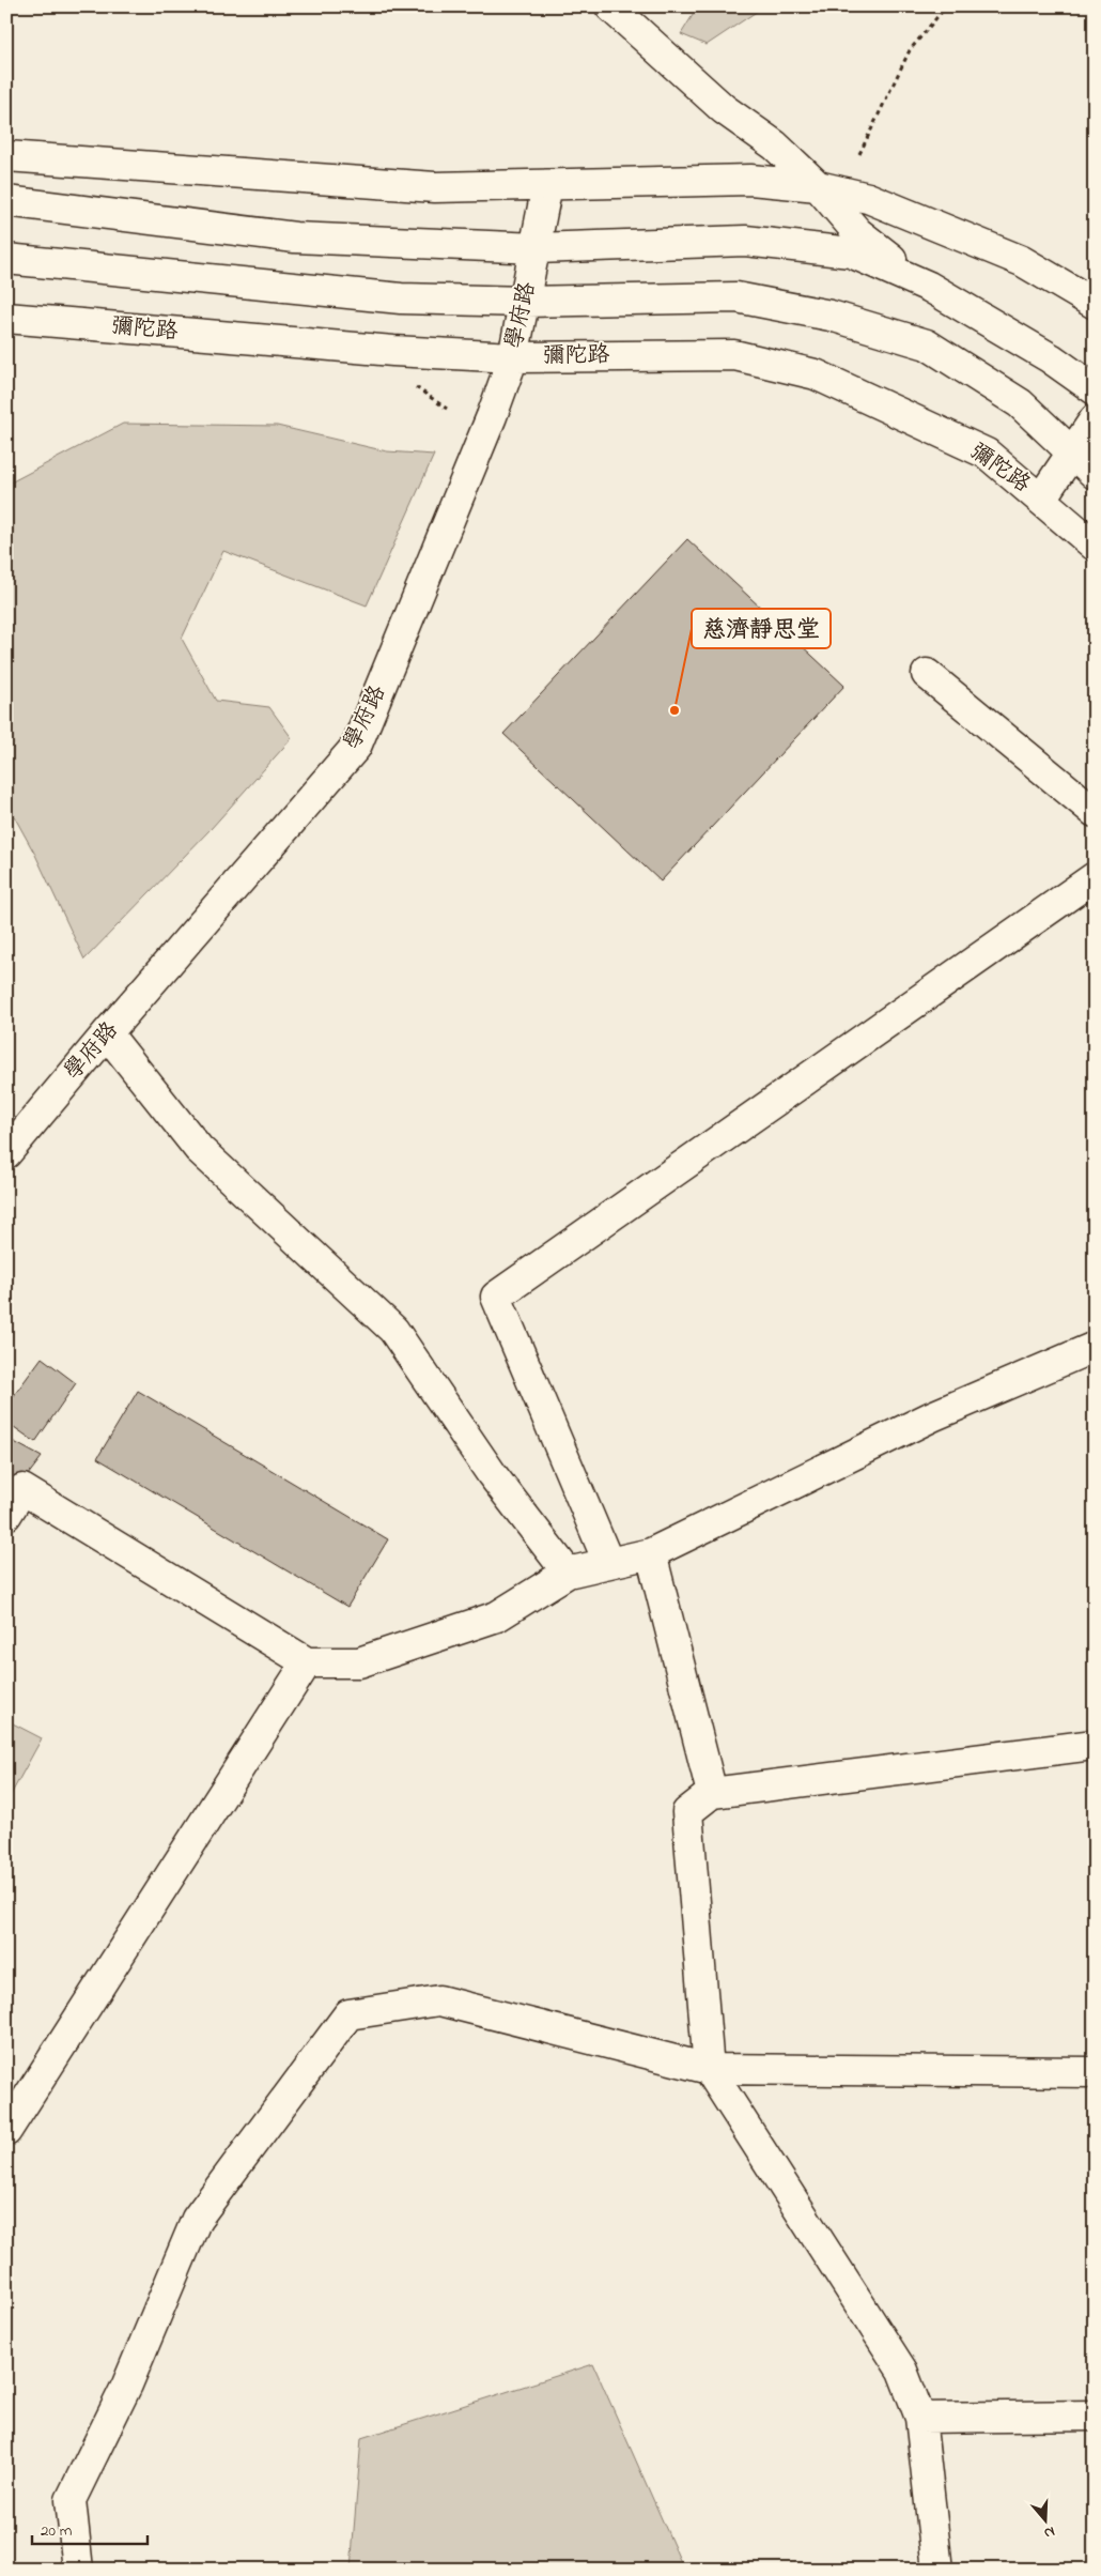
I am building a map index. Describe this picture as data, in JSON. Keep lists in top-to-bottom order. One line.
{"streets":{"street":["學府路","彌陀路"]},"crossings":[["學府路","彌陀路"]],"places":["慈濟靜思堂"],"scale_bar":"20 m","north":"bottom"}
